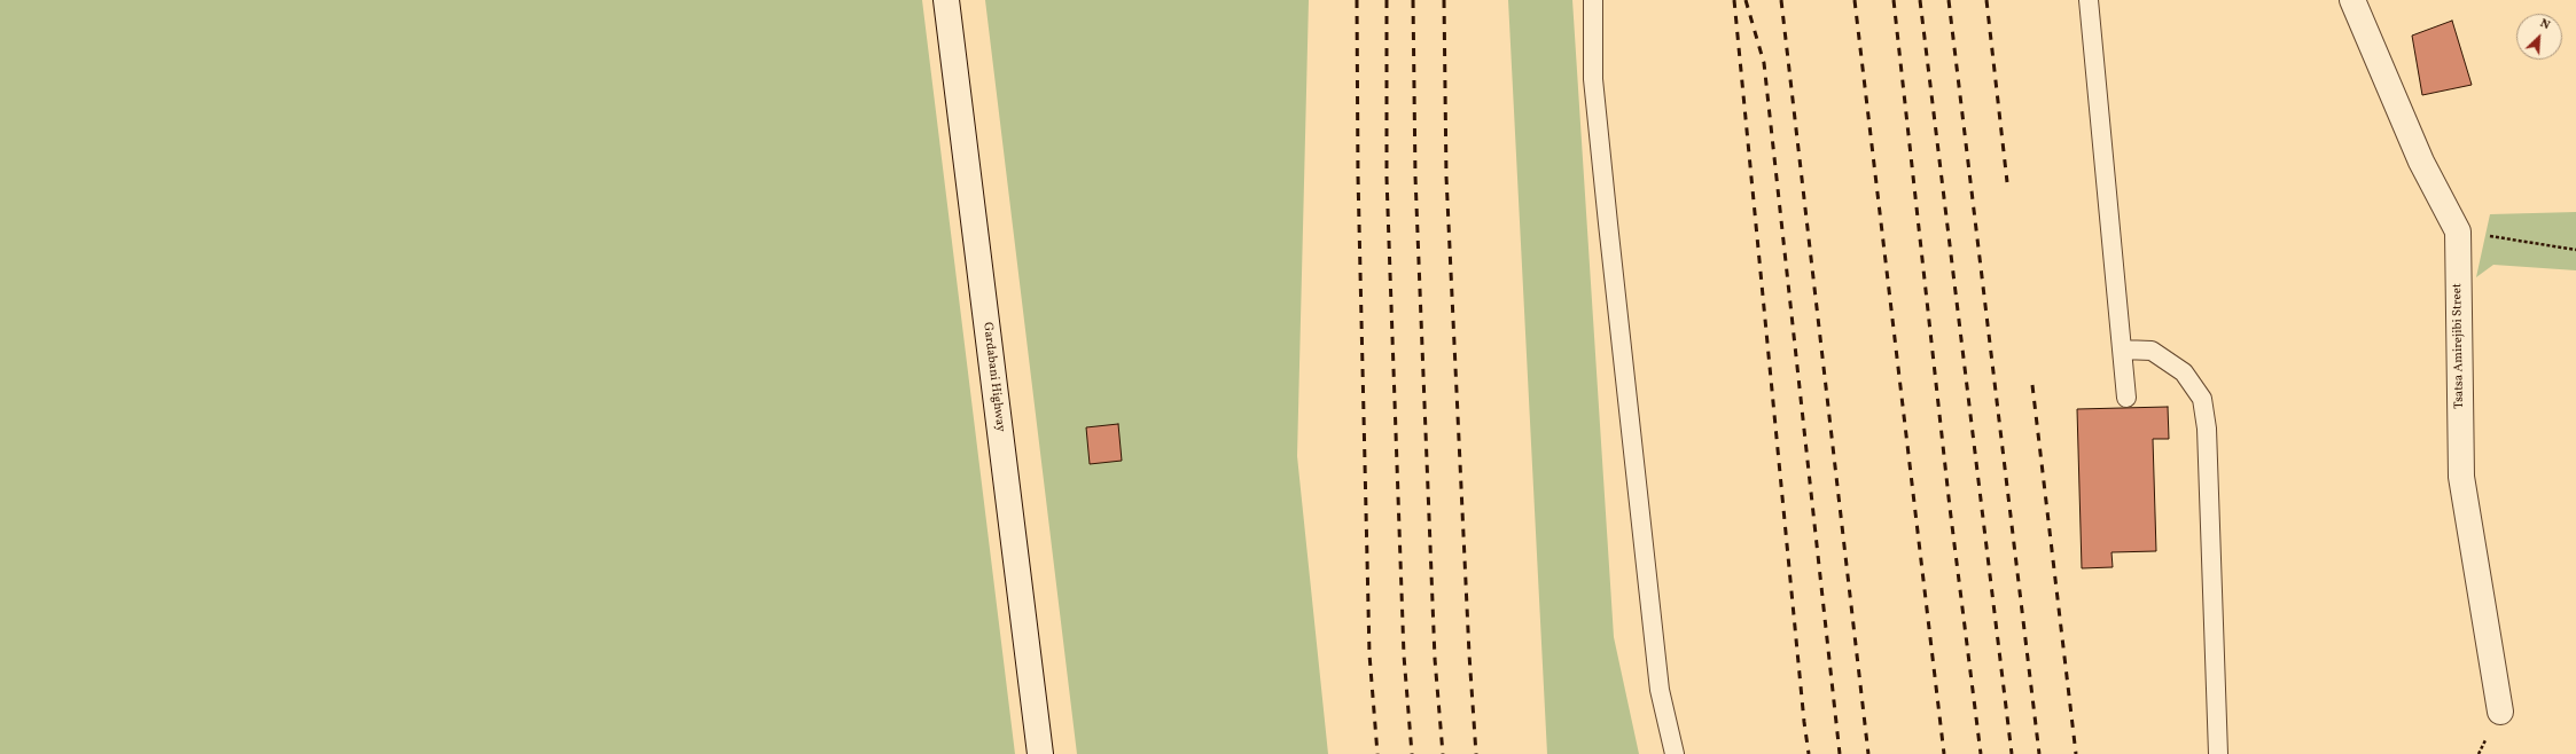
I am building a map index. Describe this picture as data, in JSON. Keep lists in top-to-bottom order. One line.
{"streets":{"main road":["Tsatsa Amirejibi Street","Gardabani Highway"]},"north":"top right"}
